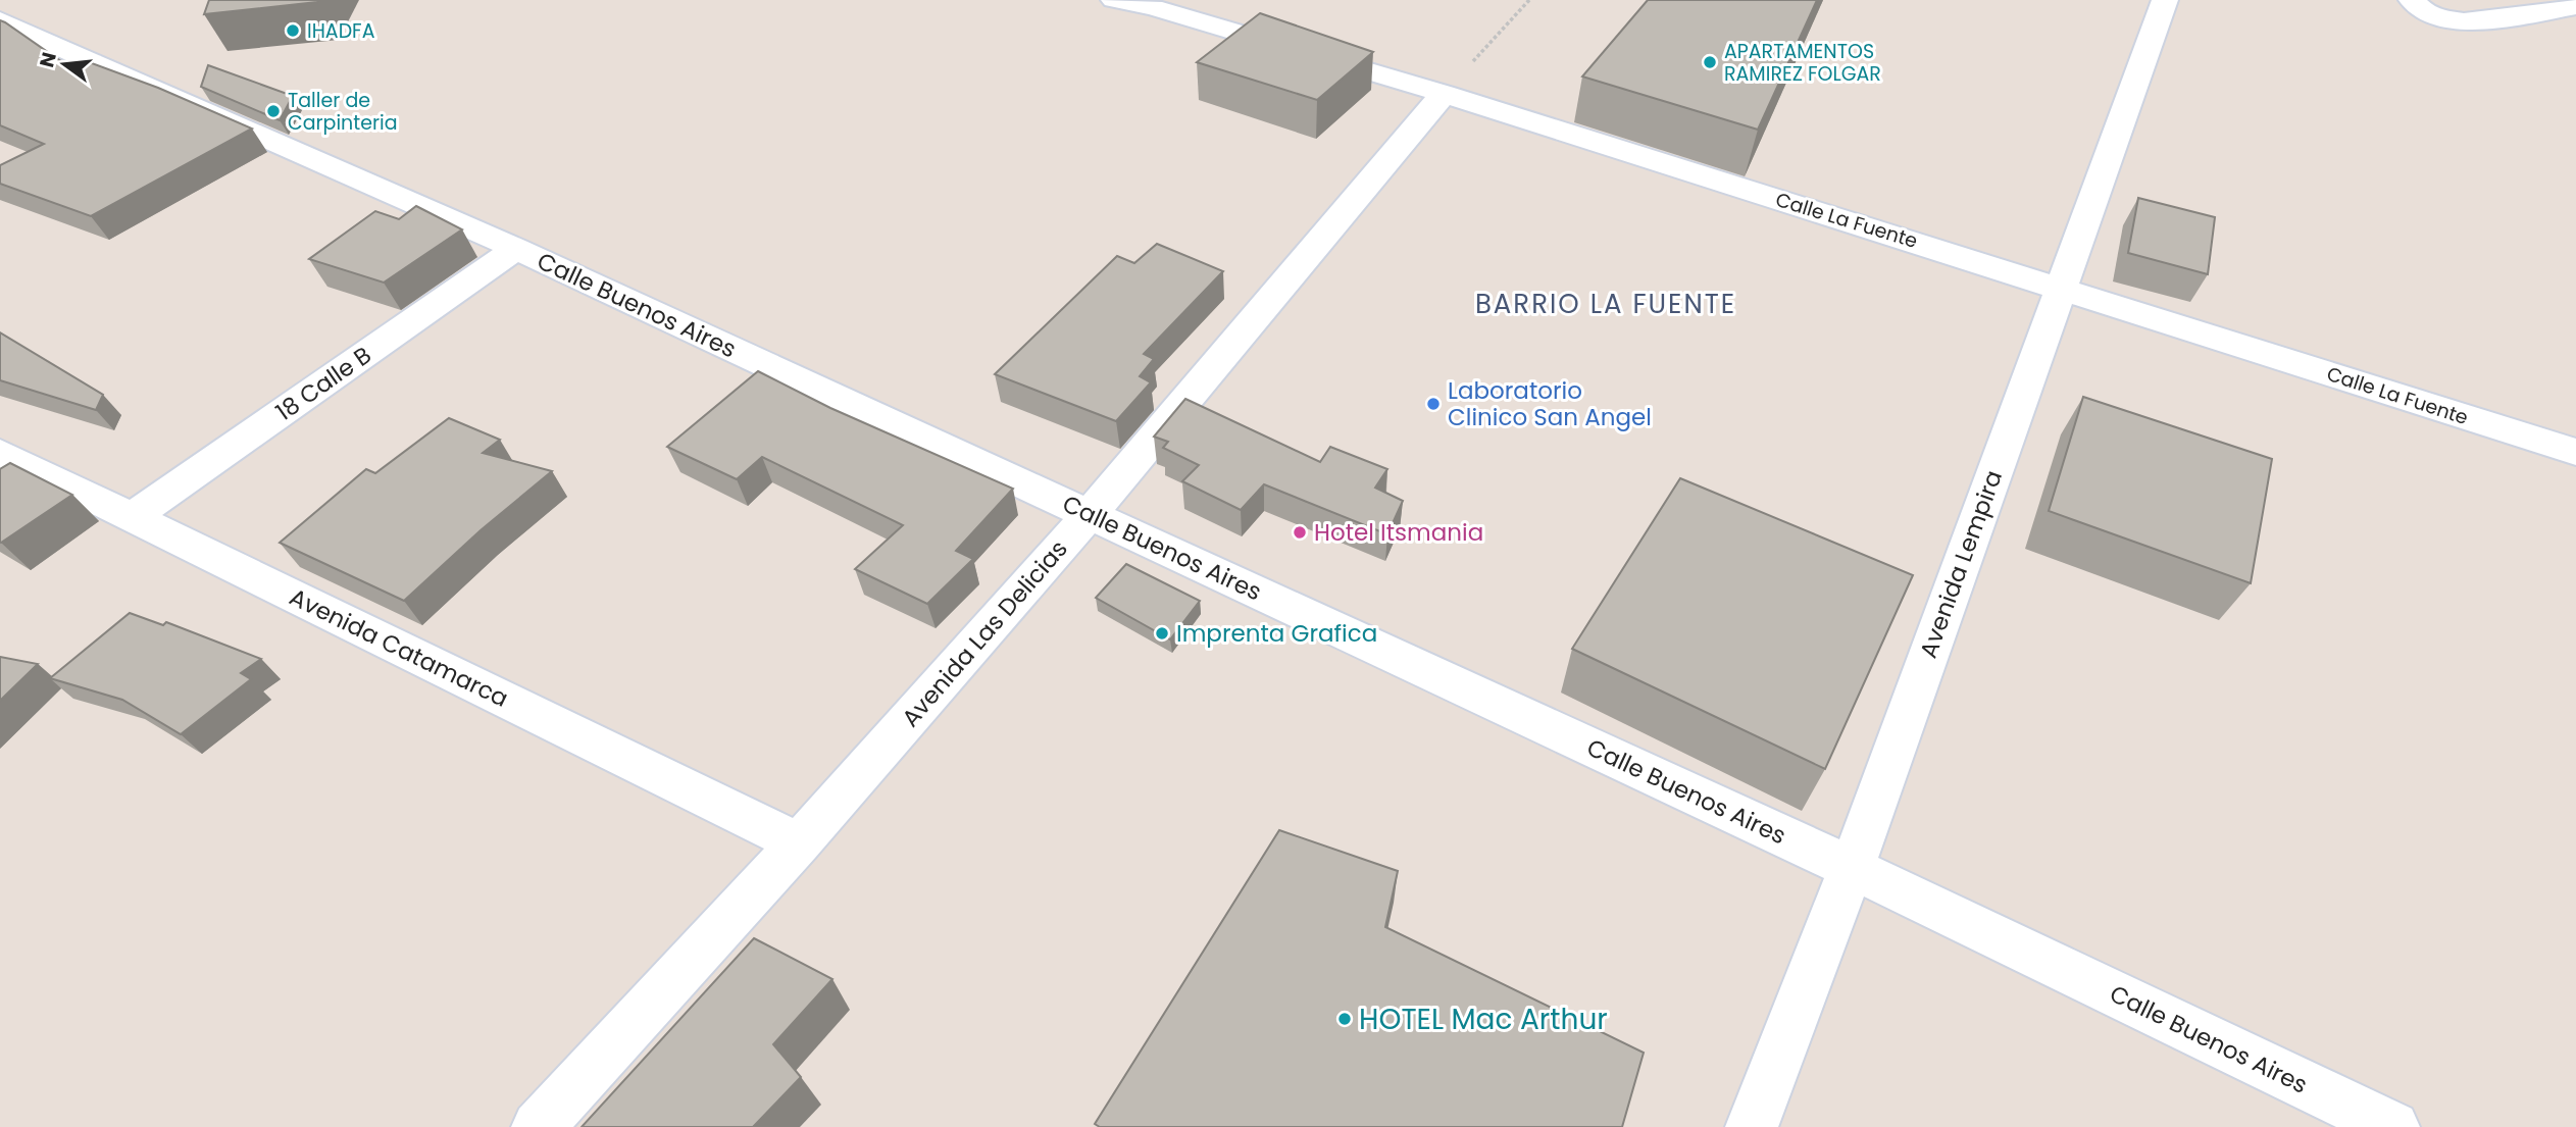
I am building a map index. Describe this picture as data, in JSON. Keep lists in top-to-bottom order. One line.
{"streets":{"street":["Calle La Fuente","Calle Buenos Aires","18 Calle B","Avenida Lempira","Avenida Las Delicias","Avenida Catamarca"]},"crossings":[["Calle La Fuente","Avenida Lempira"],["Calle La Fuente","Avenida Las Delicias"],["Calle Buenos Aires","18 Calle B"],["Calle Buenos Aires","Avenida Lempira"],["Calle Buenos Aires","Avenida Las Delicias"],["18 Calle B","Avenida Catamarca"],["Avenida Las Delicias","Avenida Catamarca"]],"districts":["BARRIO LA FUENTE"],"places":["IHADFA","APARTAMENTOS RAMIREZ FOLGAR","Taller de Carpinteria","Laboratorio Clinico San Angel","Hotel Itsmania","Imprenta Grafica","HOTEL Mac Arthur"],"north":"left"}
